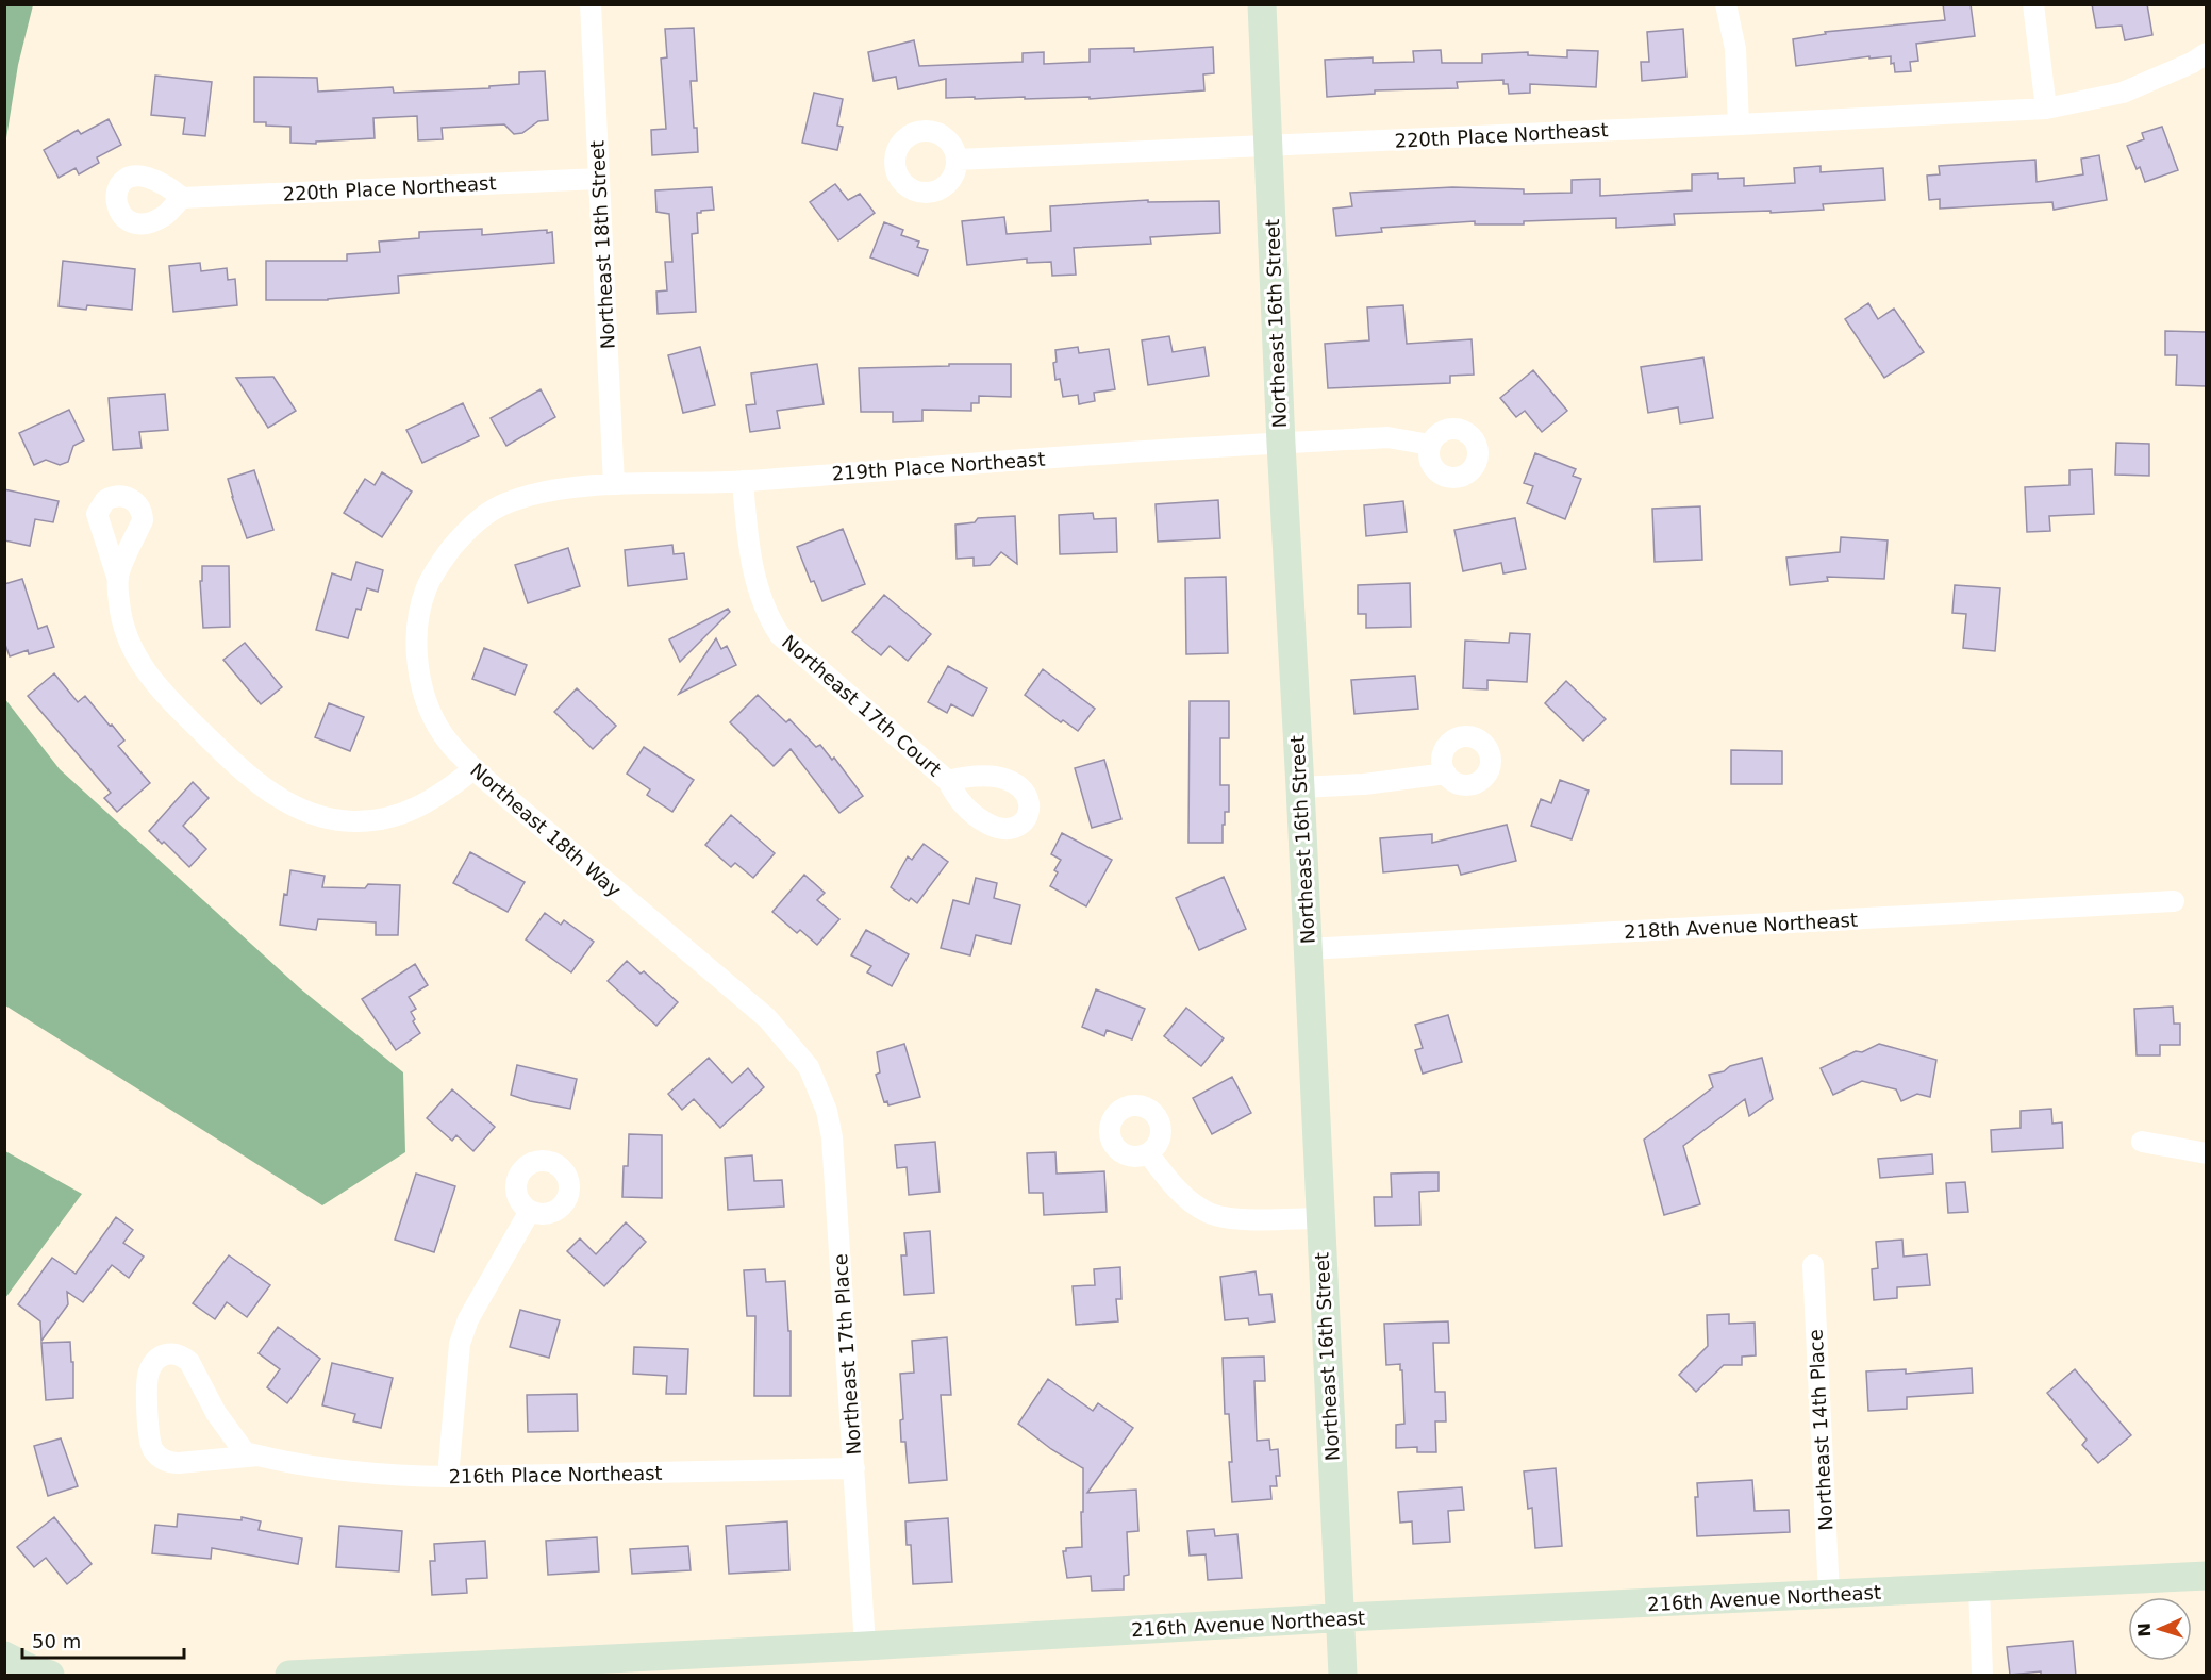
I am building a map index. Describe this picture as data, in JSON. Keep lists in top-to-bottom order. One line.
{"streets":{"street":["220th Place Northeast","Northeast 18th Street","Northeast 16th Street","219th Place Northeast","Northeast 17th Court","Northeast 18th Way","218th Avenue Northeast","Northeast 17th Place","Northeast 14th Place","216th Place Northeast","216th Avenue Northeast"]},"crossings":[["220th Place Northeast","Northeast 18th Street"],["220th Place Northeast","Northeast 16th Street"],["Northeast 18th Street","219th Place Northeast"],["Northeast 16th Street","219th Place Northeast"],["Northeast 16th Street","218th Avenue Northeast"],["Northeast 16th Street","216th Avenue Northeast"],["219th Place Northeast","Northeast 17th Court"],["219th Place Northeast","Northeast 18th Way"],["Northeast 18th Way","Northeast 17th Place"],["Northeast 17th Place","216th Place Northeast"],["Northeast 17th Place","216th Avenue Northeast"],["Northeast 14th Place","216th Avenue Northeast"]],"scale_bar":"50 m","north":"left"}
